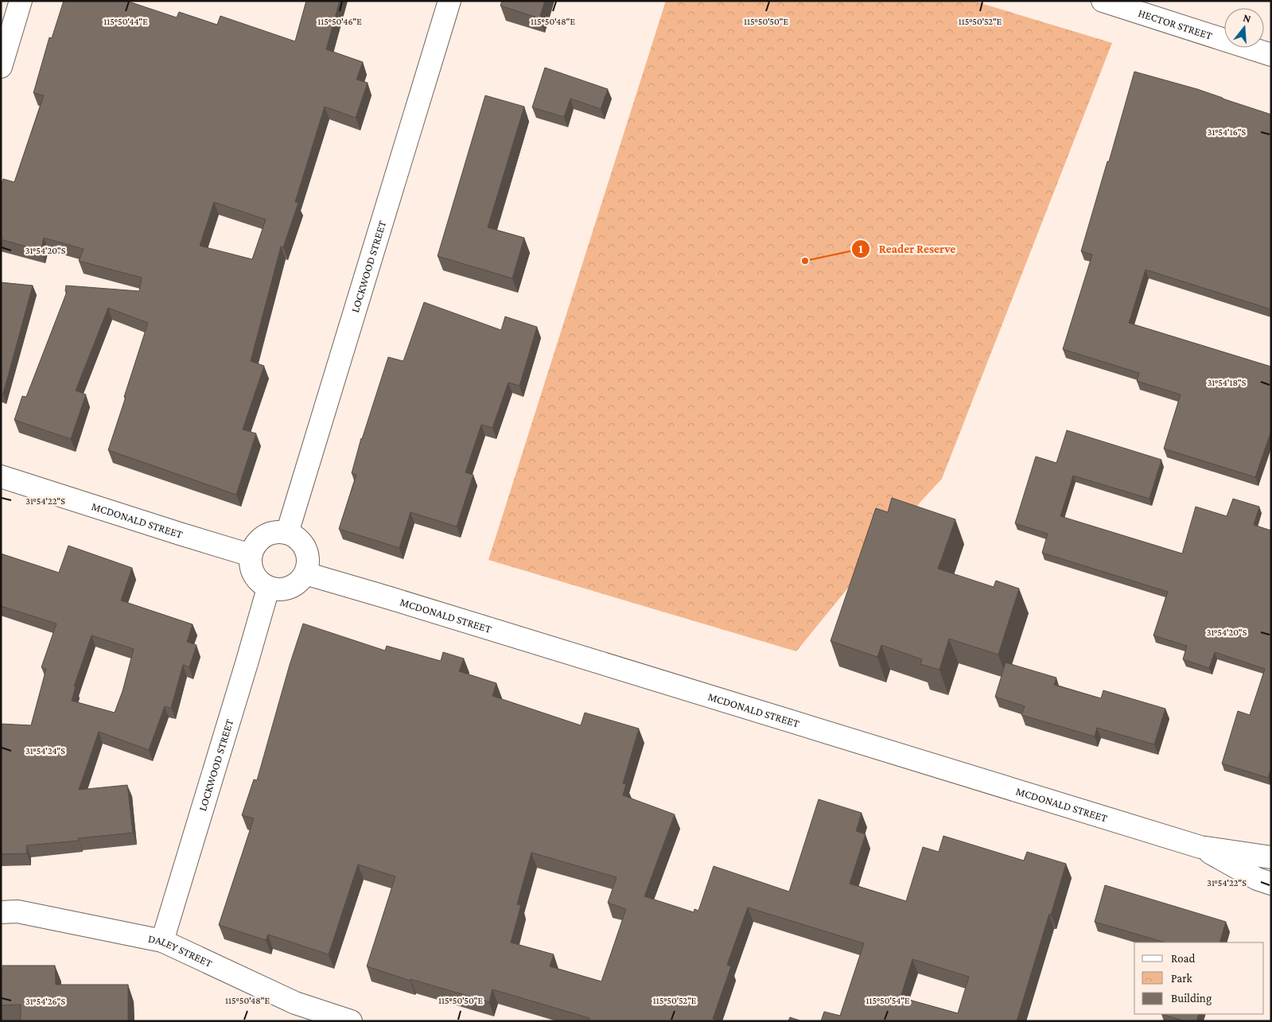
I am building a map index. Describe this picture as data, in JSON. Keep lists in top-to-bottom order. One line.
{"streets":{"street":["HECTOR STREET","LOCKWOOD STREET","MCDONALD STREET","DALEY STREET"]},"crossings":[["LOCKWOOD STREET","MCDONALD STREET"],["LOCKWOOD STREET","DALEY STREET"]],"places":["Reader Reserve"],"legend":["Road","Park","Building"],"north":"top","coordinates":["115°50'44\"E","115°50'46\"E","115°50'48\"E","115°50'50\"E","115°50'52\"E","31°54'16\"S","31°54'20\"S","31°54'18\"S","31°54'22\"S","31°54'24\"S","115°50'54\"E","31°54'26\"S"]}
